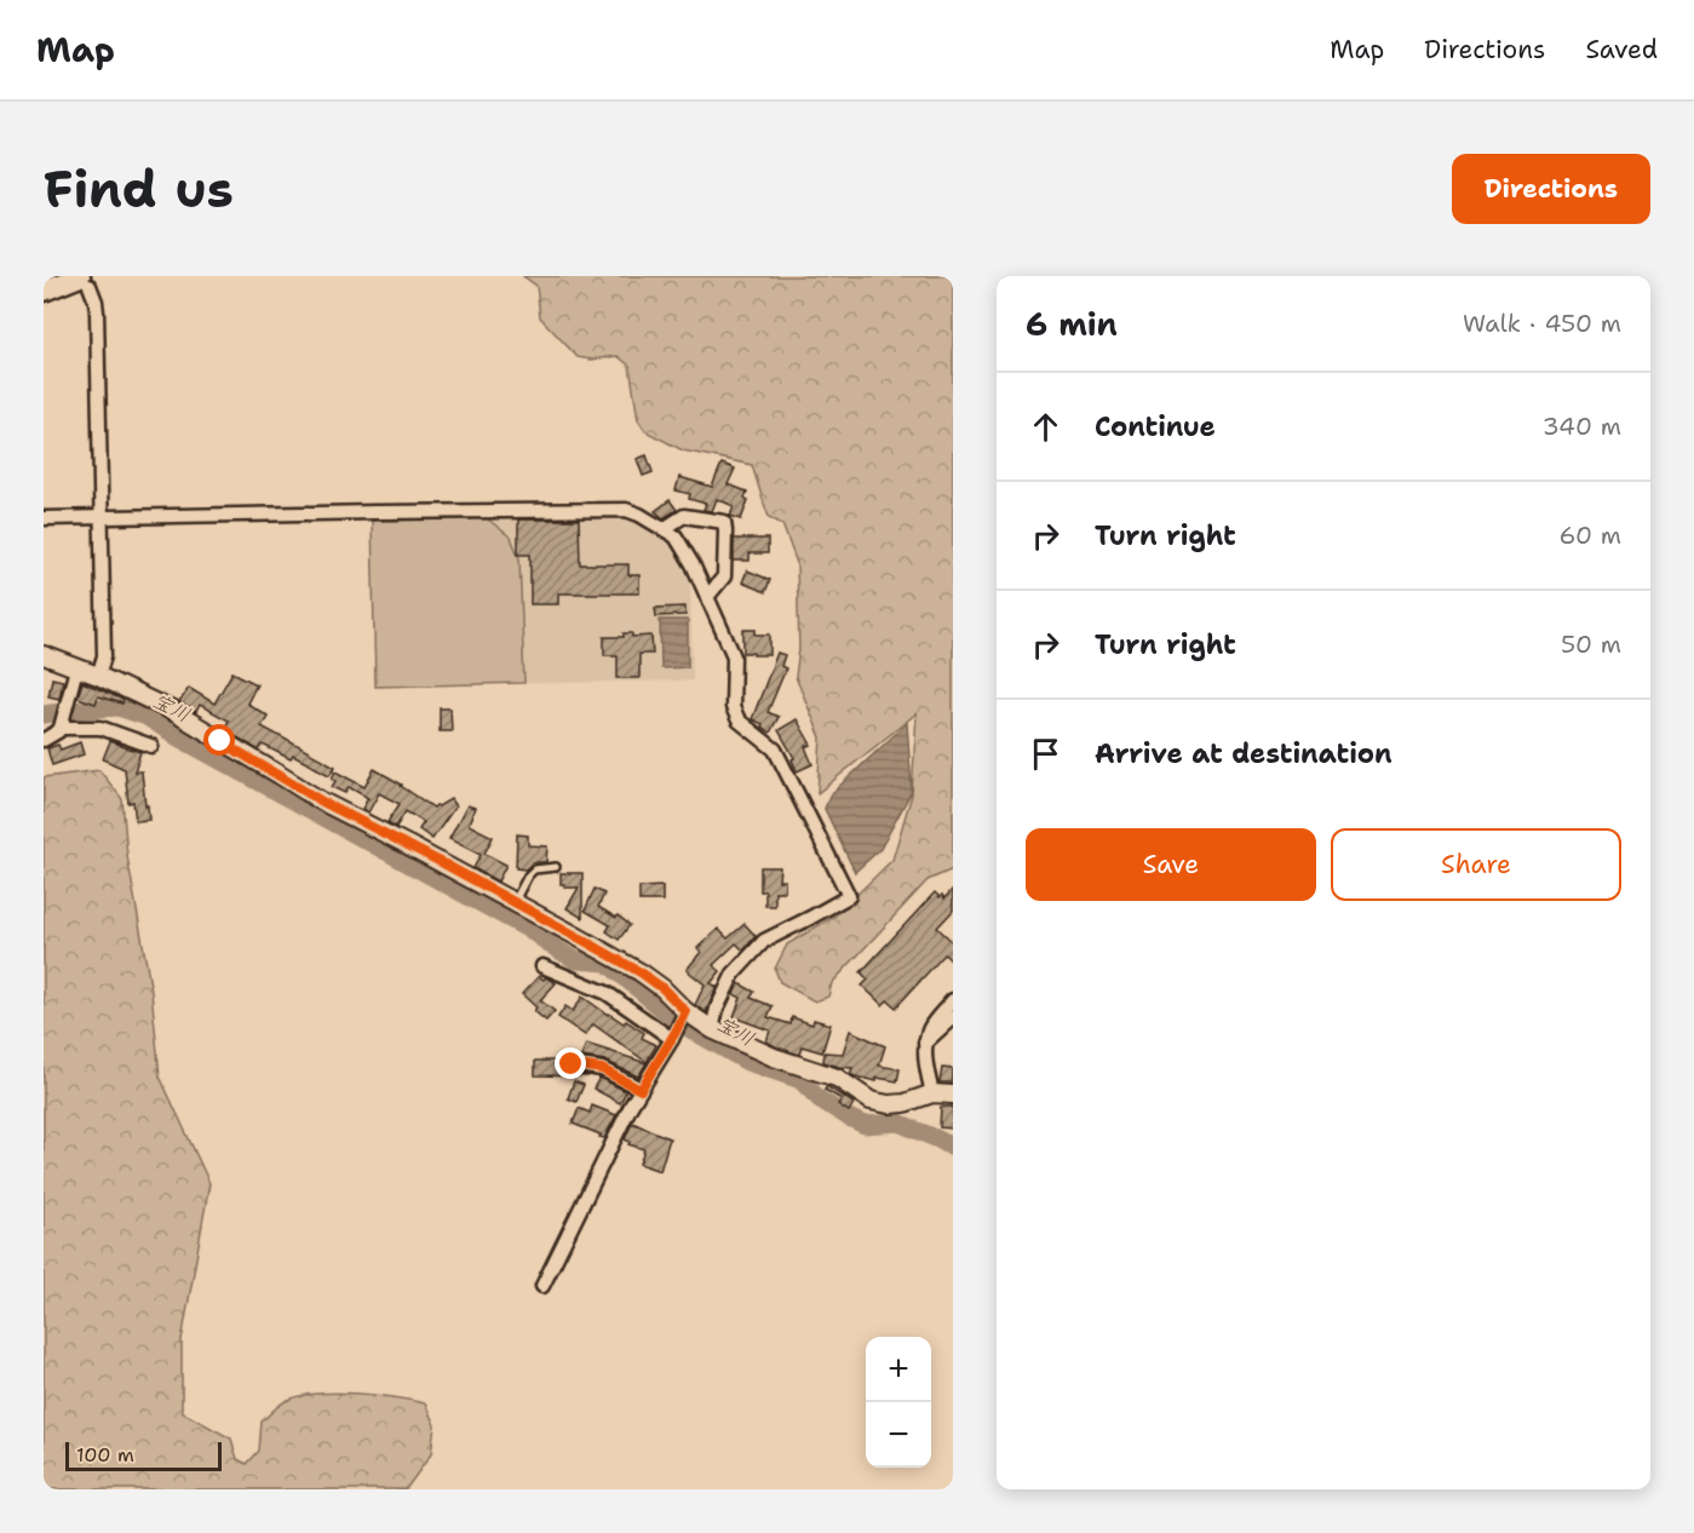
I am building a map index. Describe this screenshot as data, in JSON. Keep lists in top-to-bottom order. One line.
{"water":["宝川"],"scale_bar":"100 m","page":{"header":"Map","nav":["Map","Directions","Saved"],"buttons":["Directions",["Save","Share"]],"title":"Find us","heading":["6 min","Walk · 450 m"],"list":[["Continue","340 m"],["Turn right","60 m"],["Turn right","50 m"],"Arrive at destination"],"map_buttons":["+","−"],"scale":"100 m"}}
